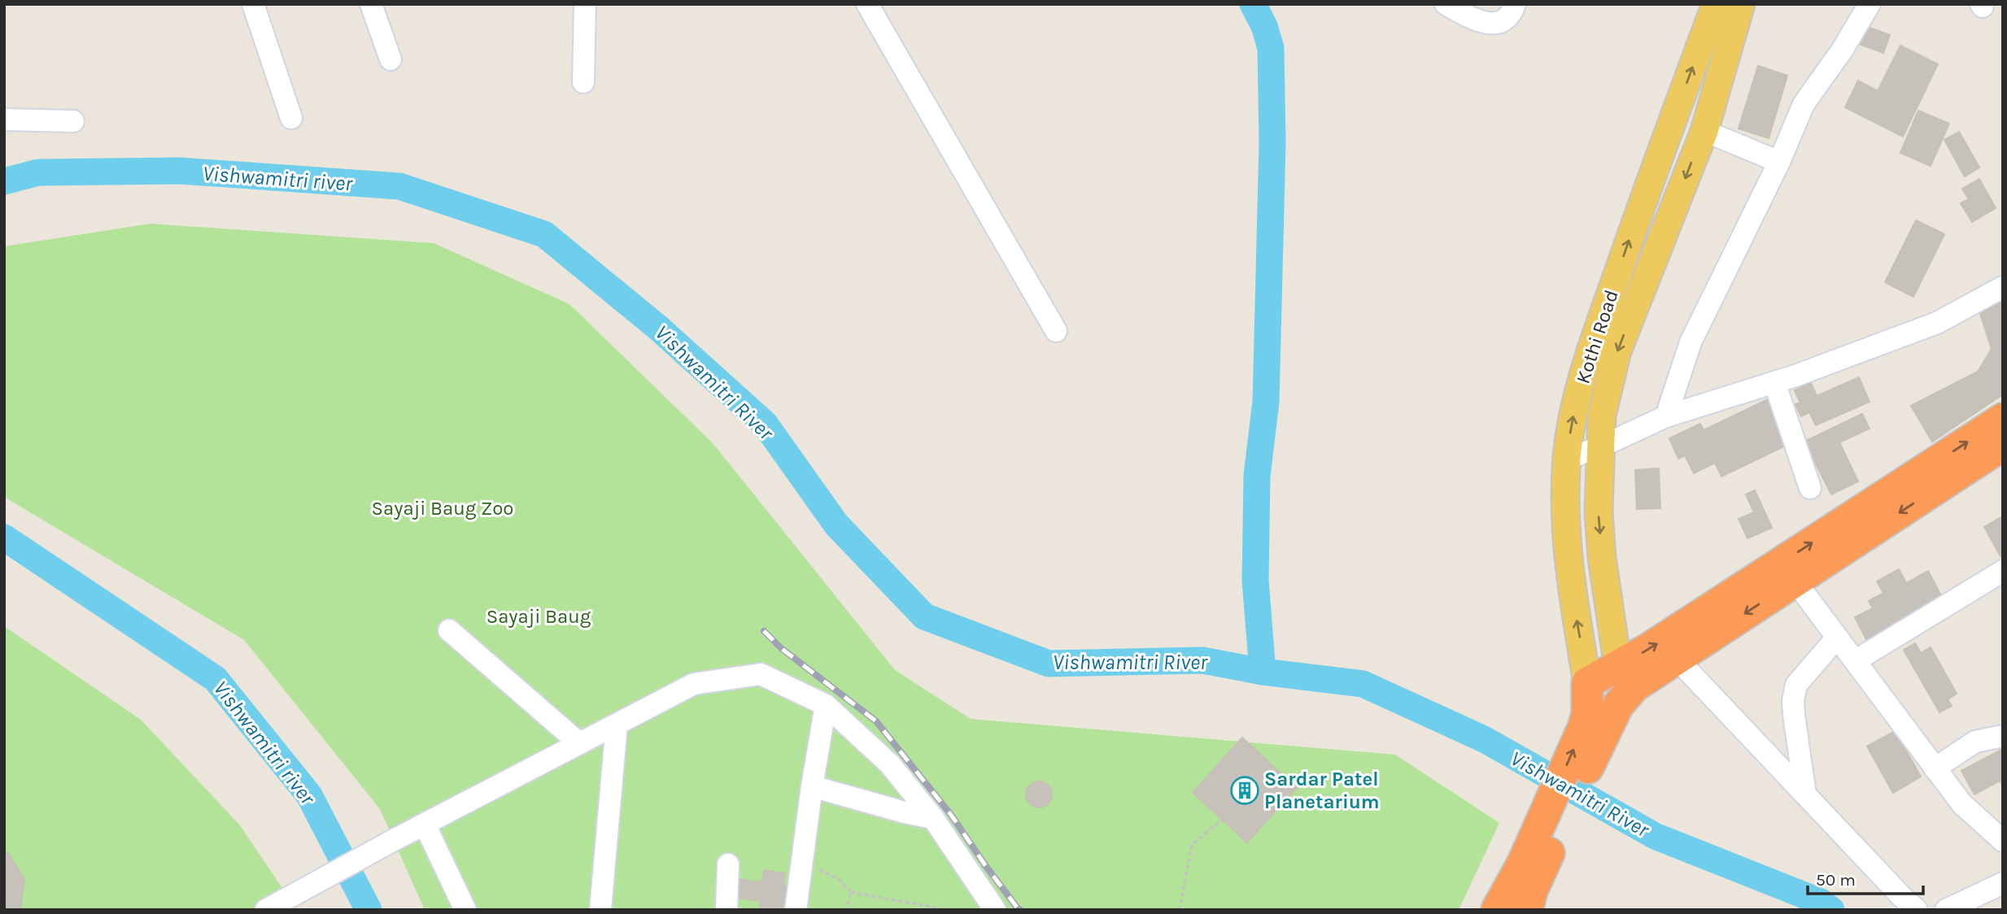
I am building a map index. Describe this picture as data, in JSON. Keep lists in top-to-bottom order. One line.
{"streets":{"main road":["Kothi Road"]},"water":["Vishwamitri river","Vishwamitri River"],"parks":["Sayaji Baug Zoo","Sayaji Baug"],"places":{"building":["Sardar Patel Planetarium"]},"scale_bar":"50 m"}
